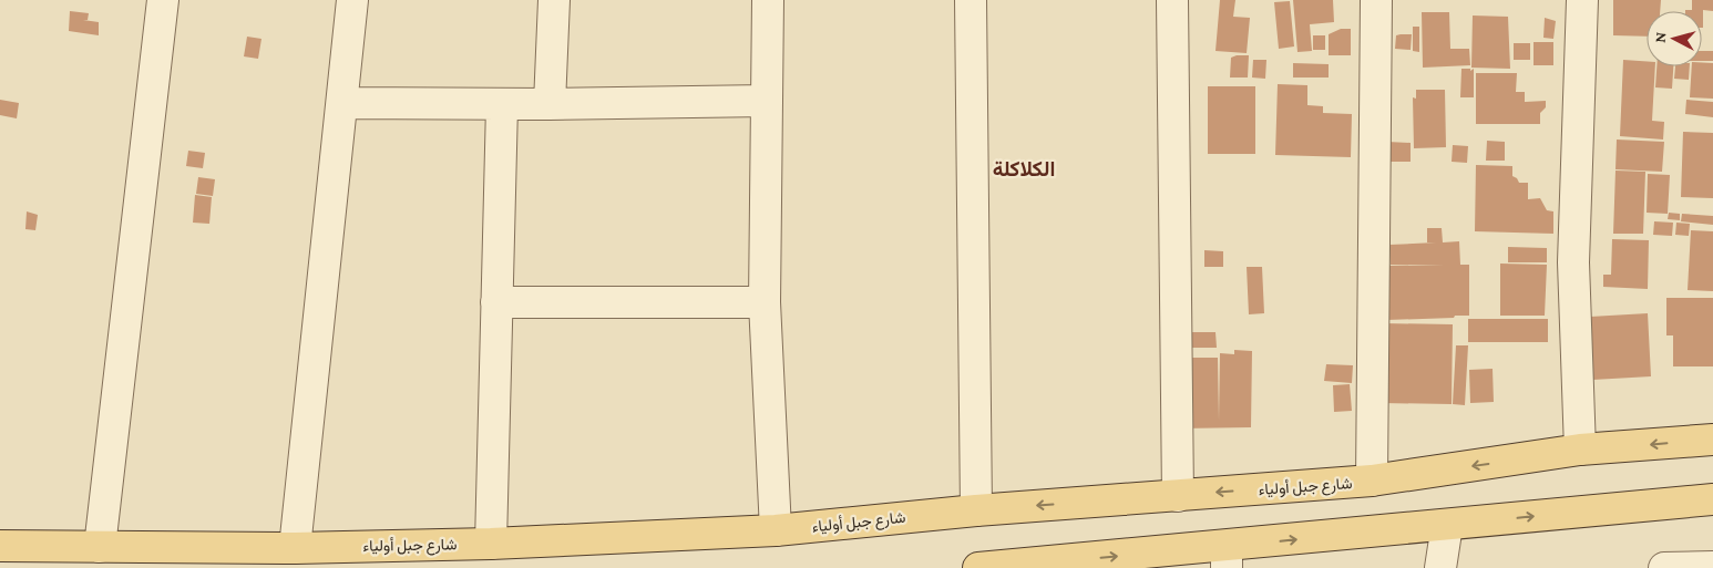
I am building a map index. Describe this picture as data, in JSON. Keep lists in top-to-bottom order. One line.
{"streets":{"main road":["شارع جبل أولياء"]},"districts":["الكلاكلة"],"north":"left"}
